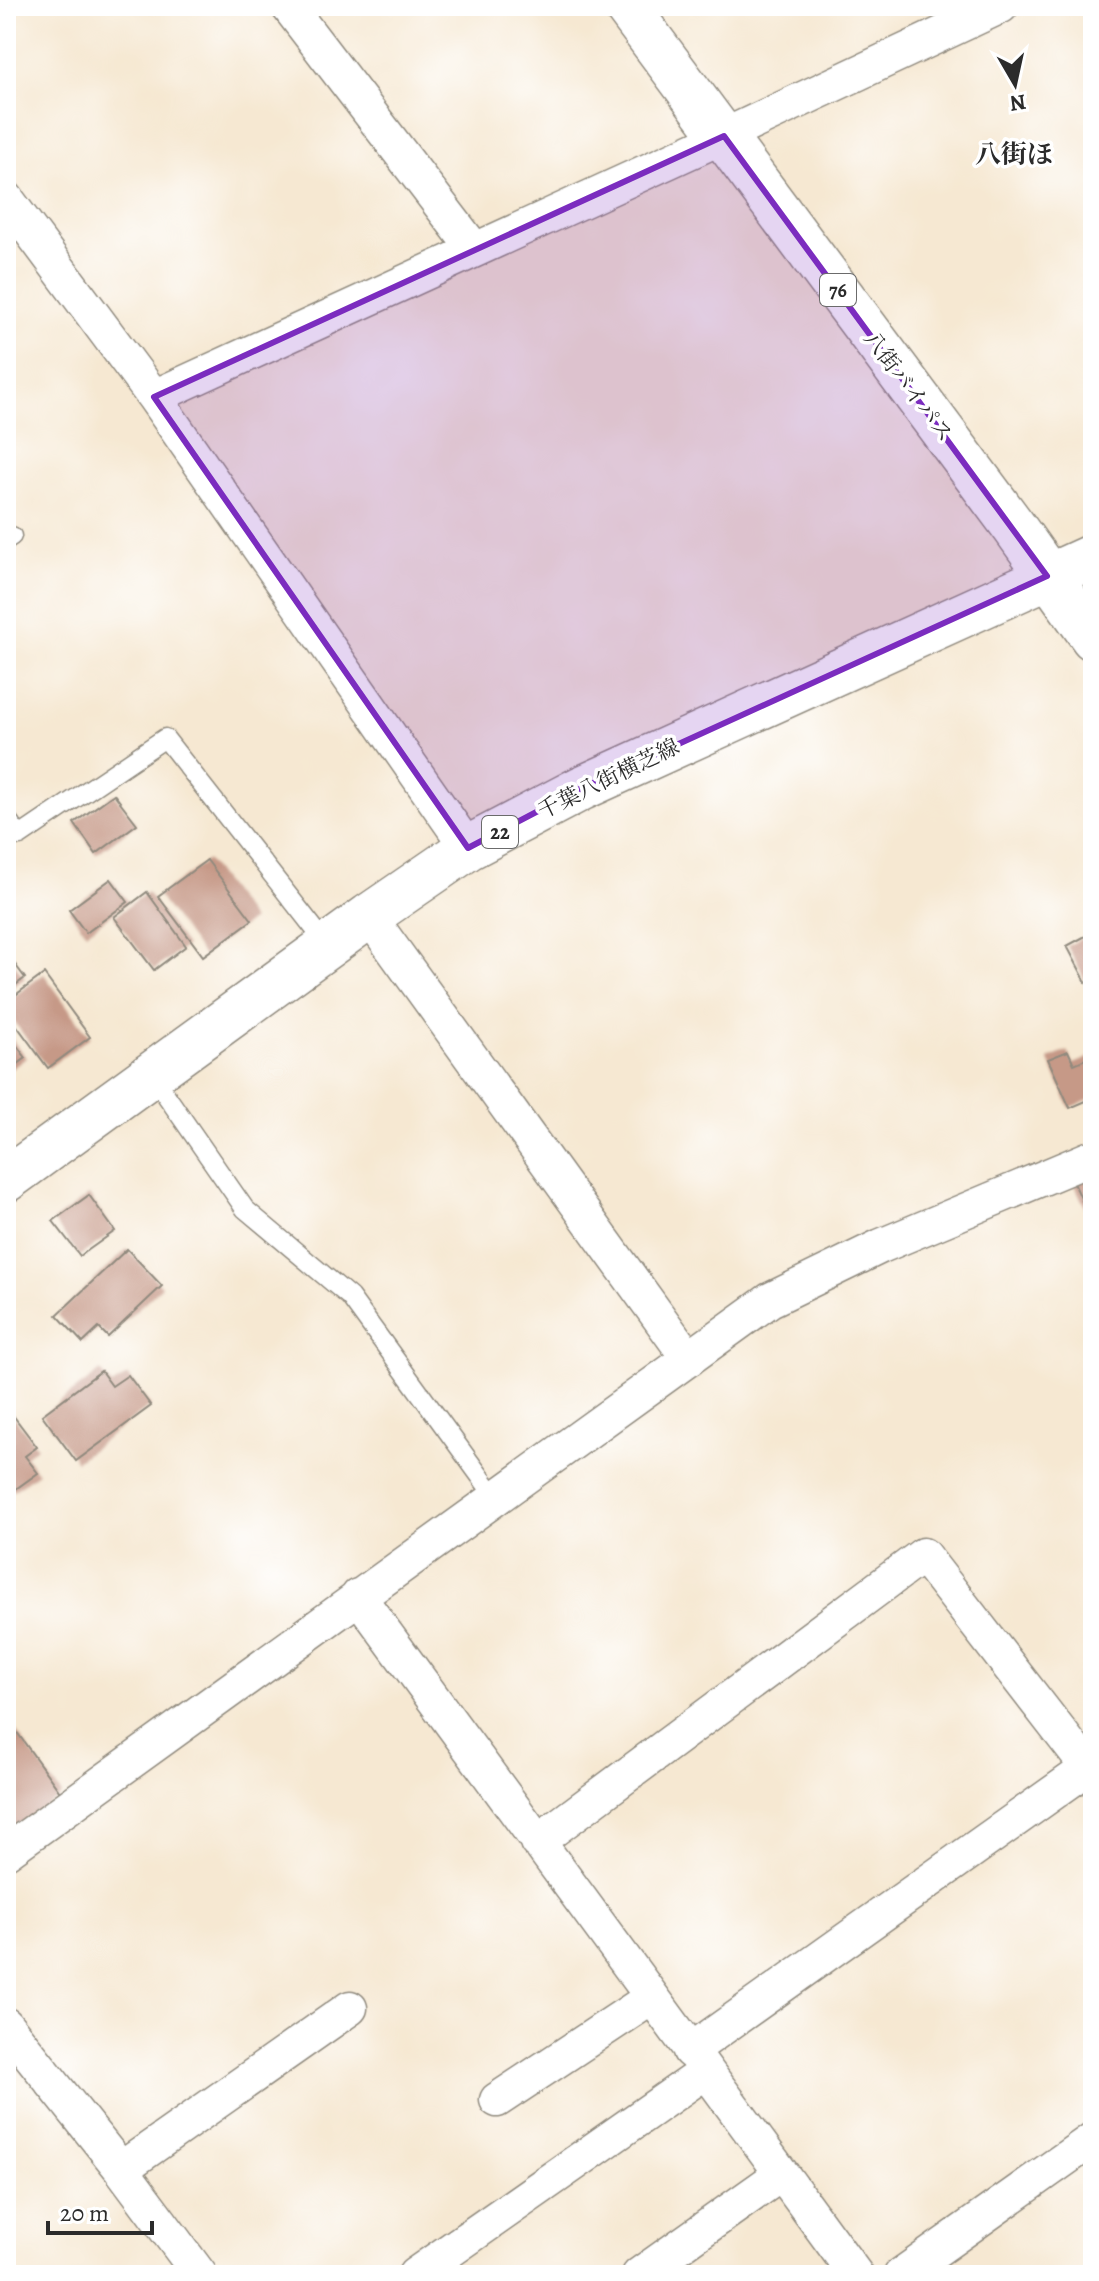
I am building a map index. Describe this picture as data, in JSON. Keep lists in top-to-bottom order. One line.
{"streets":{"main road":["76","八街バイパス","千葉八街横芝線","22"]},"crossings":[["76","八街バイパス"],["76","千葉八街横芝線"],["八街バイパス","千葉八街横芝線"]],"districts":["八街ほ"],"scale_bar":"20 m","north":"bottom"}
